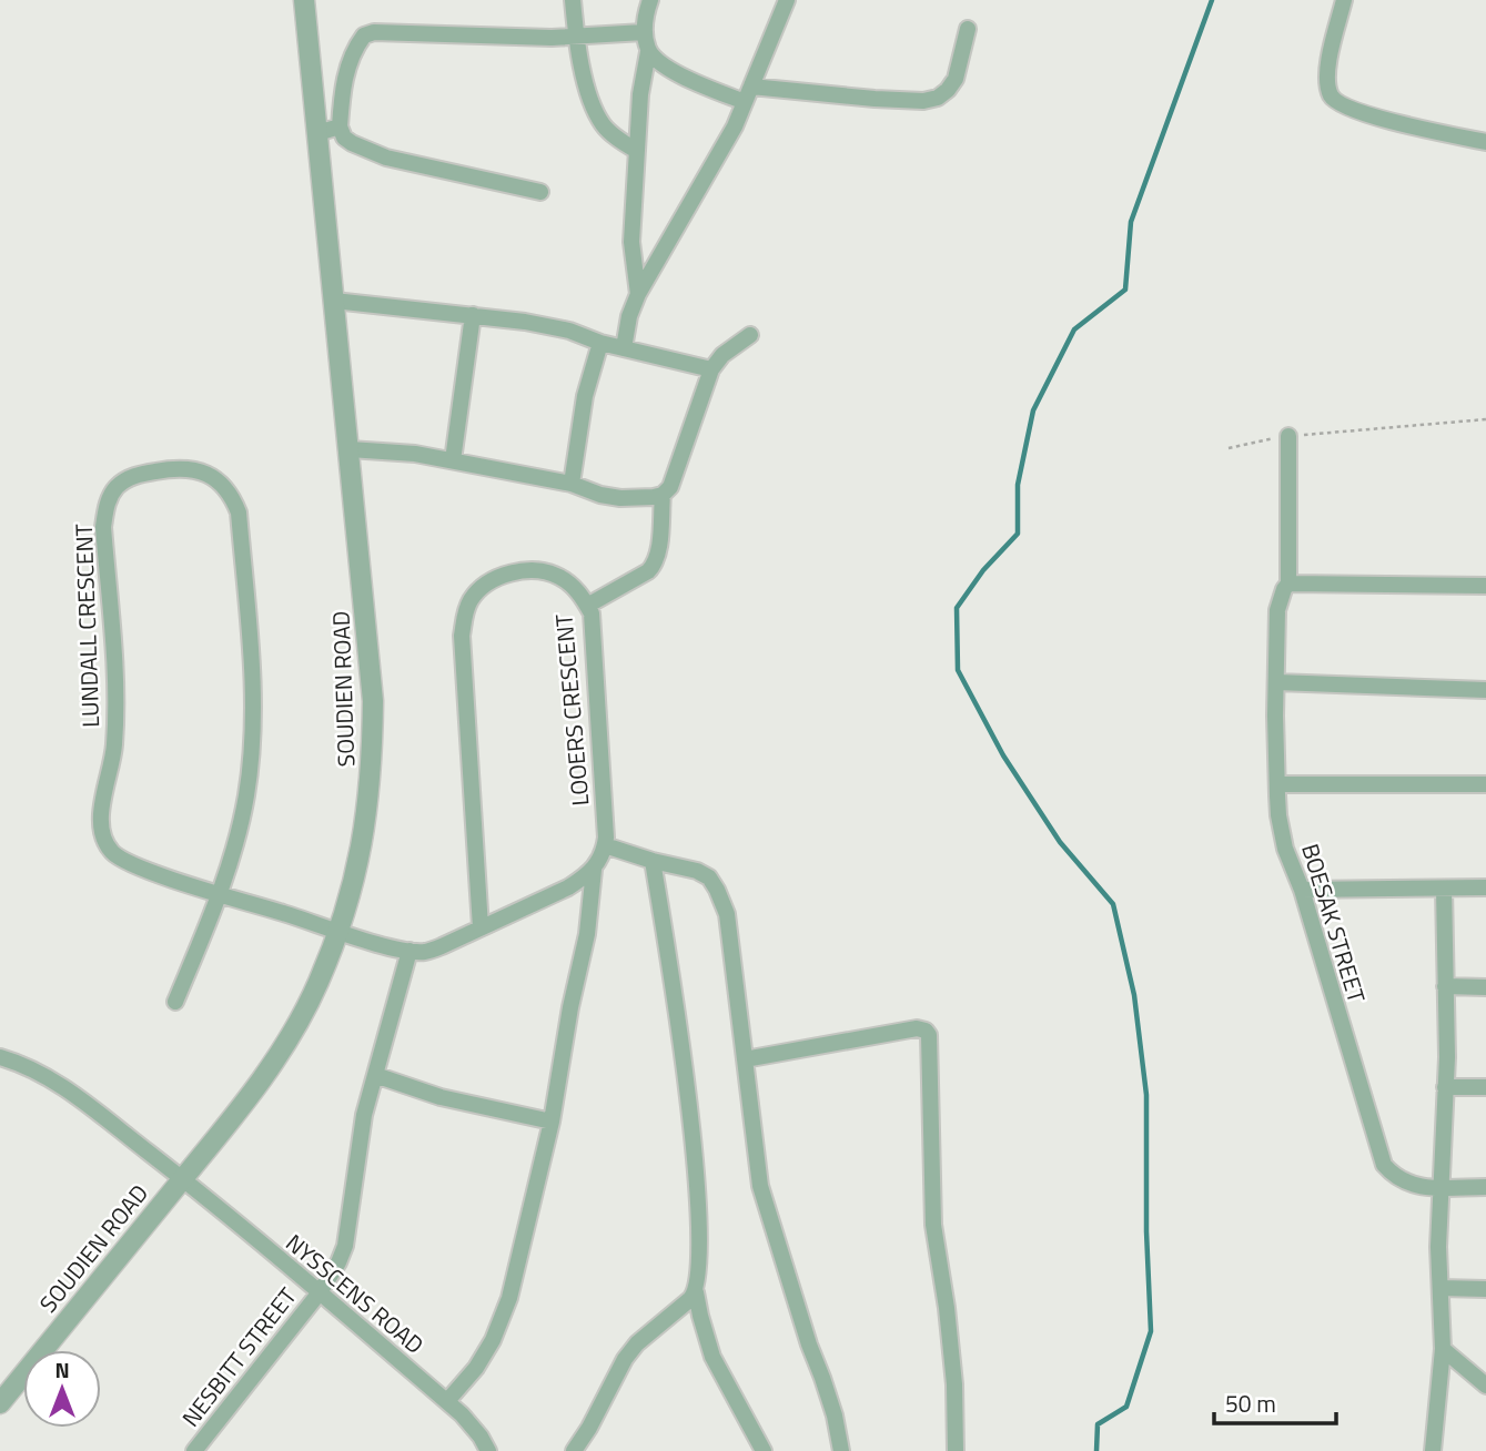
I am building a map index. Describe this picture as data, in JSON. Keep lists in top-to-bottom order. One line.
{"streets":{"street":["LUNDALL CRESCENT","SOUDIEN ROAD","LOOERS CRESCENT","BOESAK STREET","NYSSCENS ROAD","NESBITT STREET"]},"crossings":[["LUNDALL CRESCENT","SOUDIEN ROAD"],["SOUDIEN ROAD","NYSSCENS ROAD"],["NYSSCENS ROAD","NESBITT STREET"]],"scale_bar":"50 m","north":"top"}
